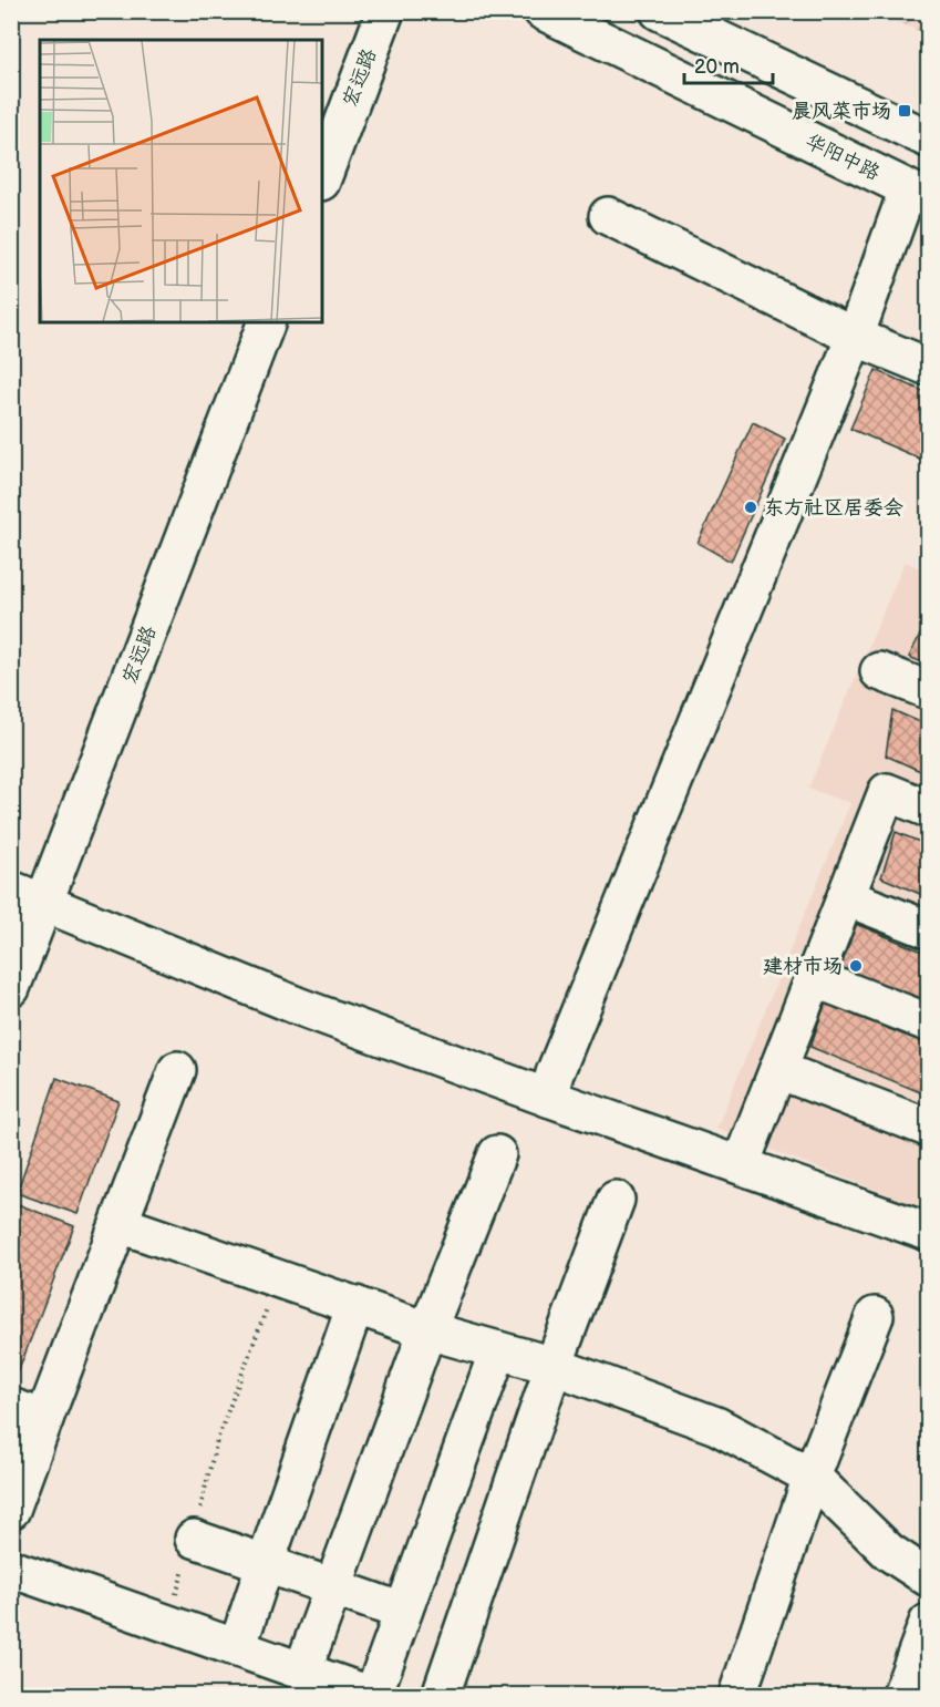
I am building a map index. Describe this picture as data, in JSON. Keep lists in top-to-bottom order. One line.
{"streets":{"street":["宏远路","华阳中路"]},"places":{"transit":["晨风菜市场"],"other":["东方社区居委会","建材市场"]},"scale_bar":"20 m"}
